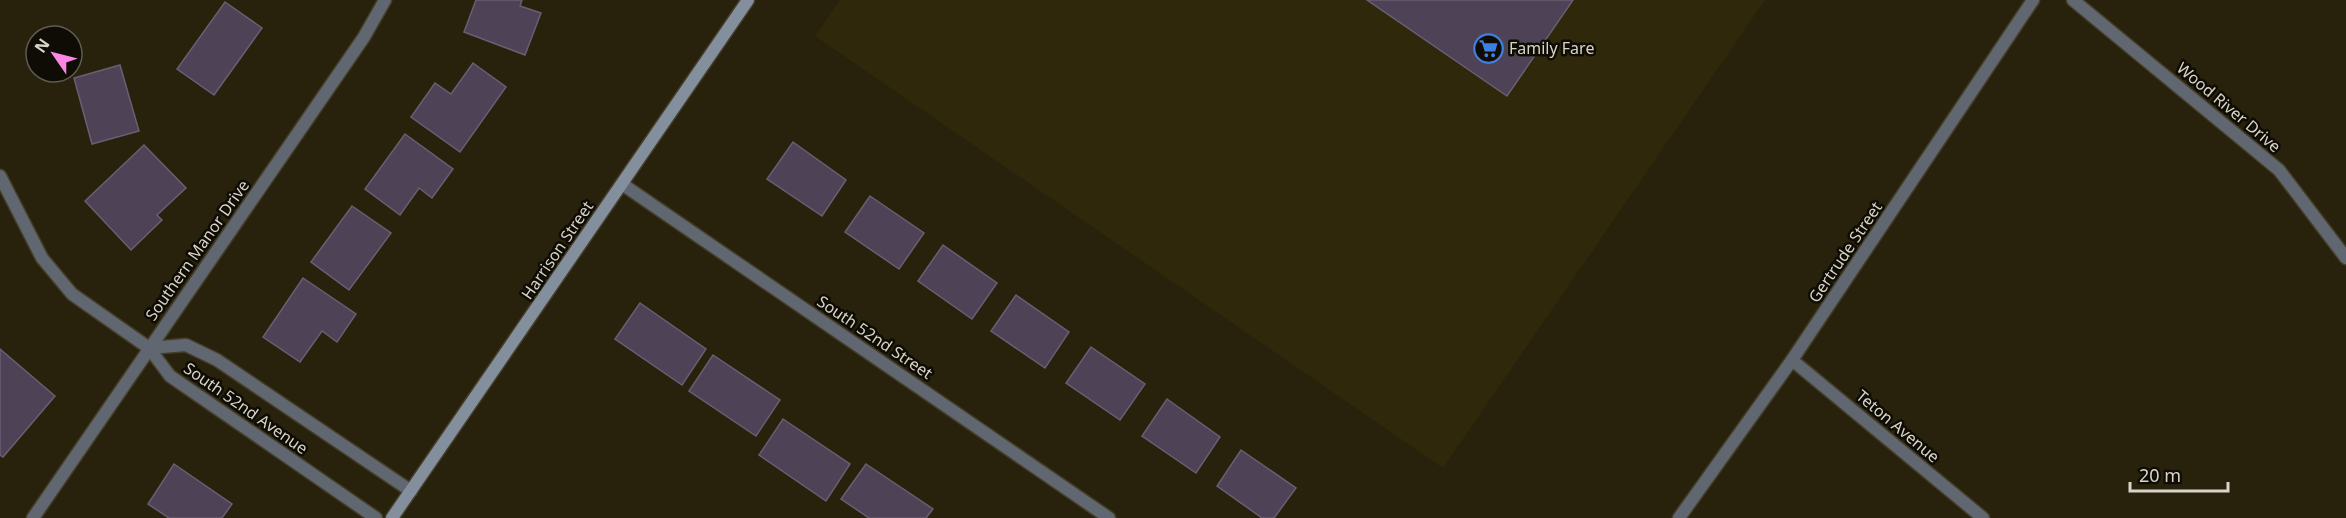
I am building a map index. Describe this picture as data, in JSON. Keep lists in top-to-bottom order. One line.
{"streets":{"main road":["Harrison Street"],"street":["Wood River Drive","Southern Manor Drive","Gertrude Street","South 52nd Street","South 52nd Avenue","Teton Avenue"]},"crossings":[["Southern Manor Drive","South 52nd Avenue"],["Harrison Street","South 52nd Street"],["Harrison Street","South 52nd Avenue"],["Gertrude Street","Teton Avenue"]],"places":{"supermarket":["Family Fare"]},"scale_bar":"20 m","north":"top left"}
